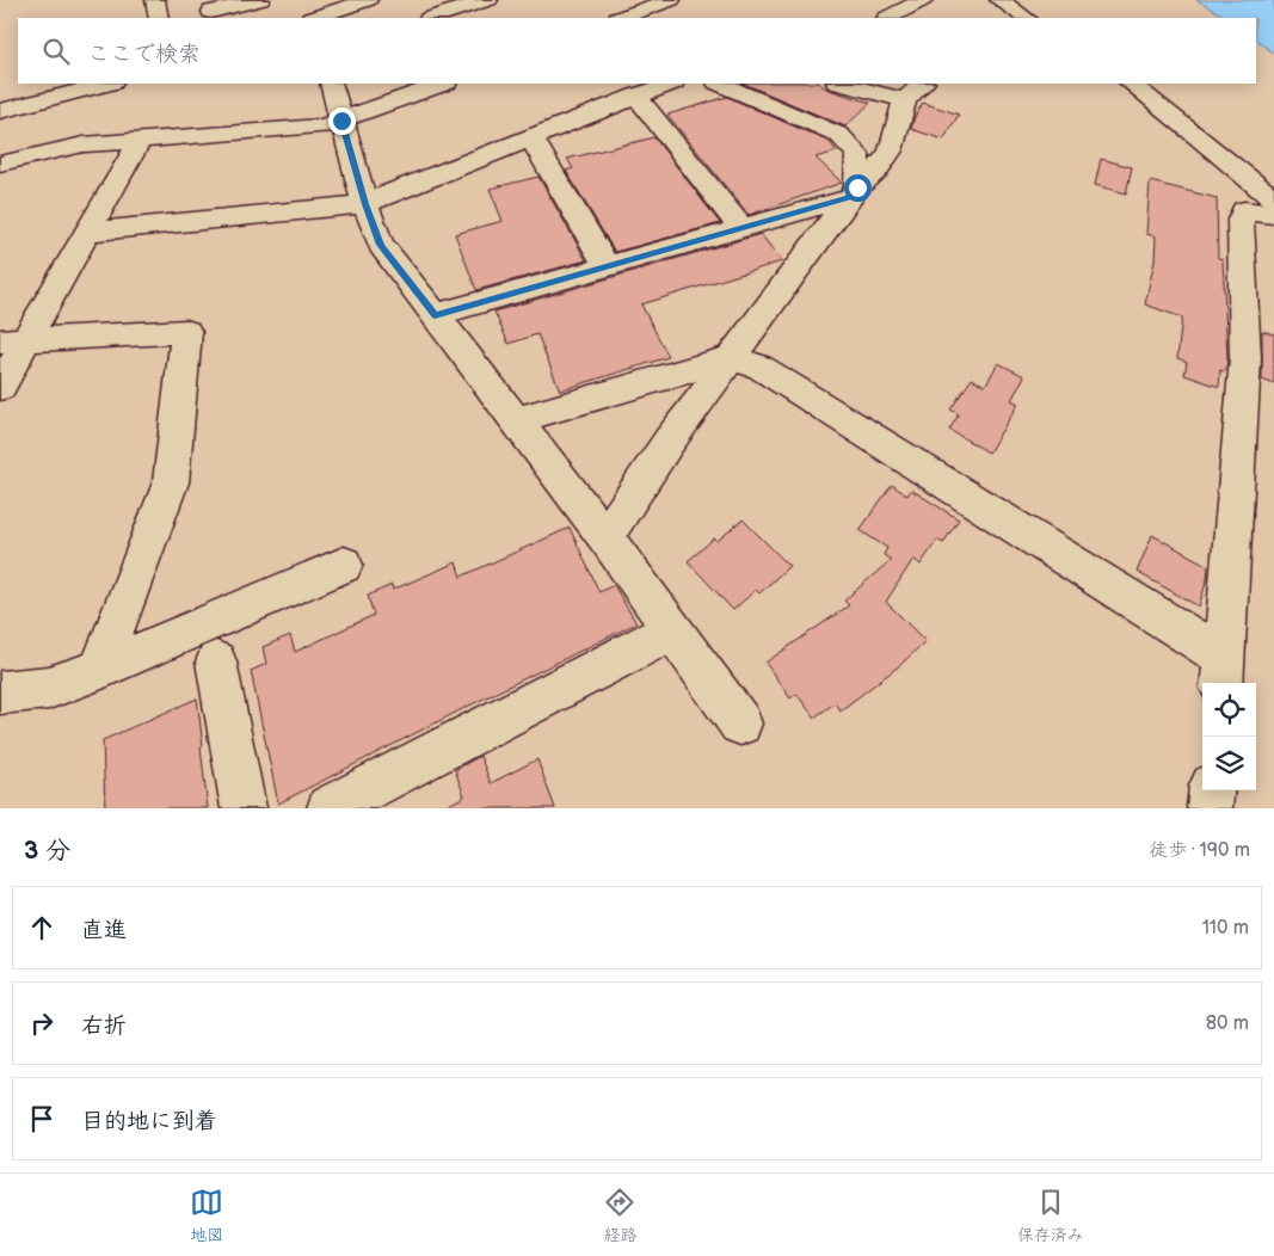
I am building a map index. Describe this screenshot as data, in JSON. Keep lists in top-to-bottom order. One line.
{"page":{"search":"ここで検索","heading":["3 分","徒歩 · 190 m"],"list":[["直進","110 m"],["右折","80 m"],"目的地に到着"],"nav":["地図","経路","保存済み"]}}
